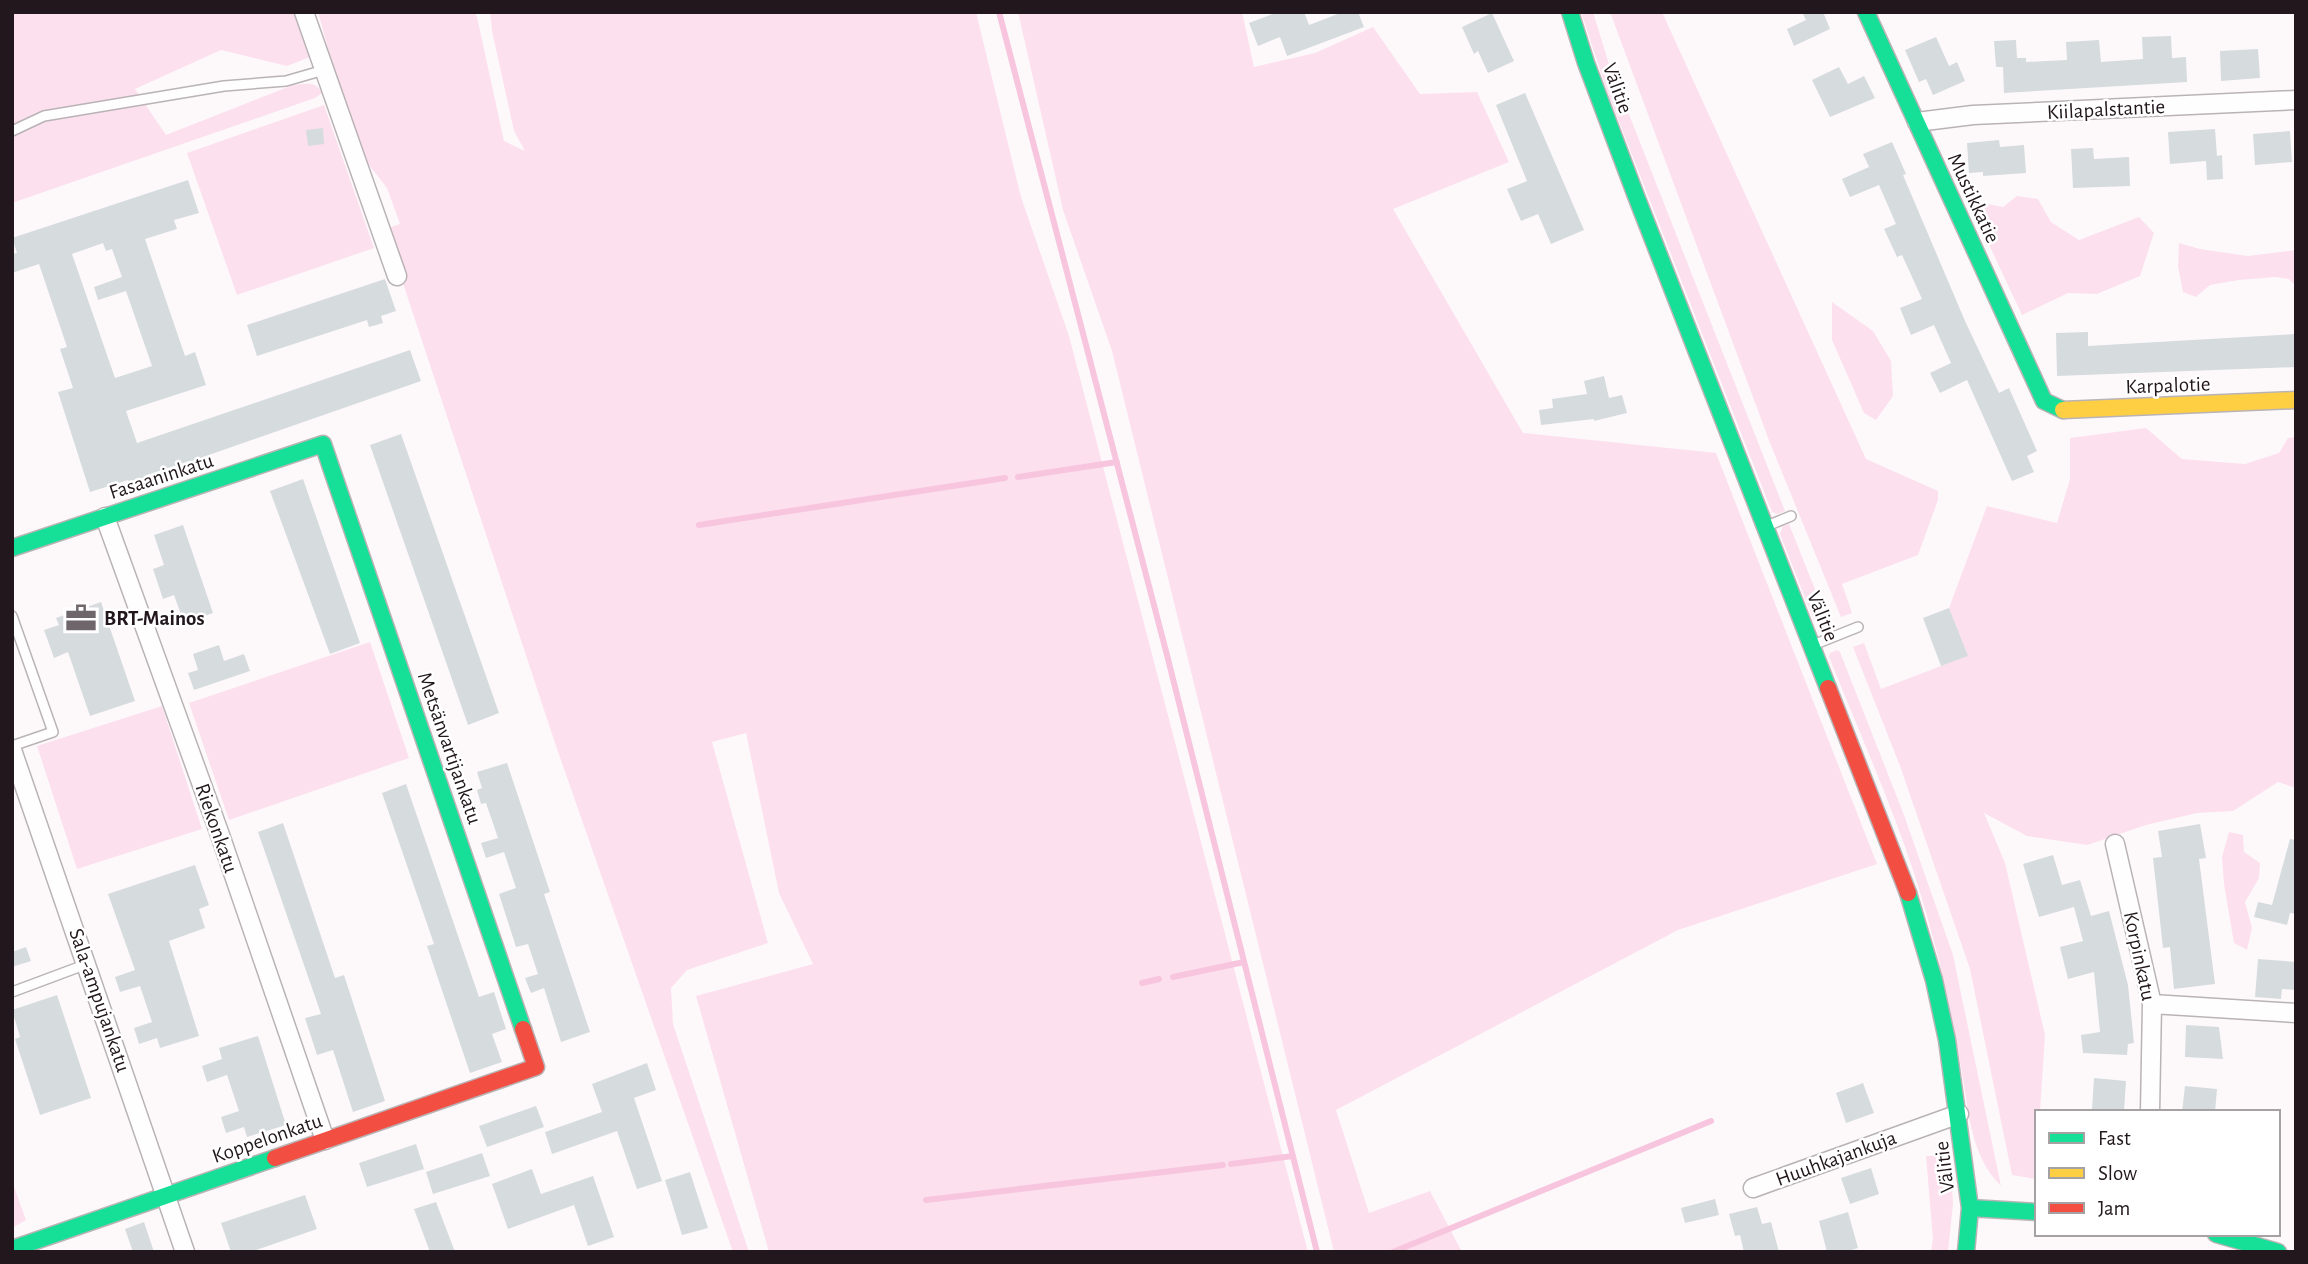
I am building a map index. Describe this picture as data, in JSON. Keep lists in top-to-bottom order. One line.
{"streets":{"street":["Välitie","Kiilapalstantie","Mustikkatie","Karpalotie","Fasaaninkatu","Metsänvartijankatu","Riekonkatu","Korpinkatu","Sala-ampujankatu","Koppelonkatu","Huuhkajankuja"]},"crossings":[["Välitie","Huuhkajankuja"],["Kiilapalstantie","Mustikkatie"],["Mustikkatie","Karpalotie"],["Fasaaninkatu","Metsänvartijankatu"],["Fasaaninkatu","Riekonkatu"],["Metsänvartijankatu","Koppelonkatu"],["Riekonkatu","Koppelonkatu"],["Sala-ampujankatu","Koppelonkatu"]],"places":{"office":["BRT-Mainos"]},"legend":["Fast","Slow","Jam"]}
